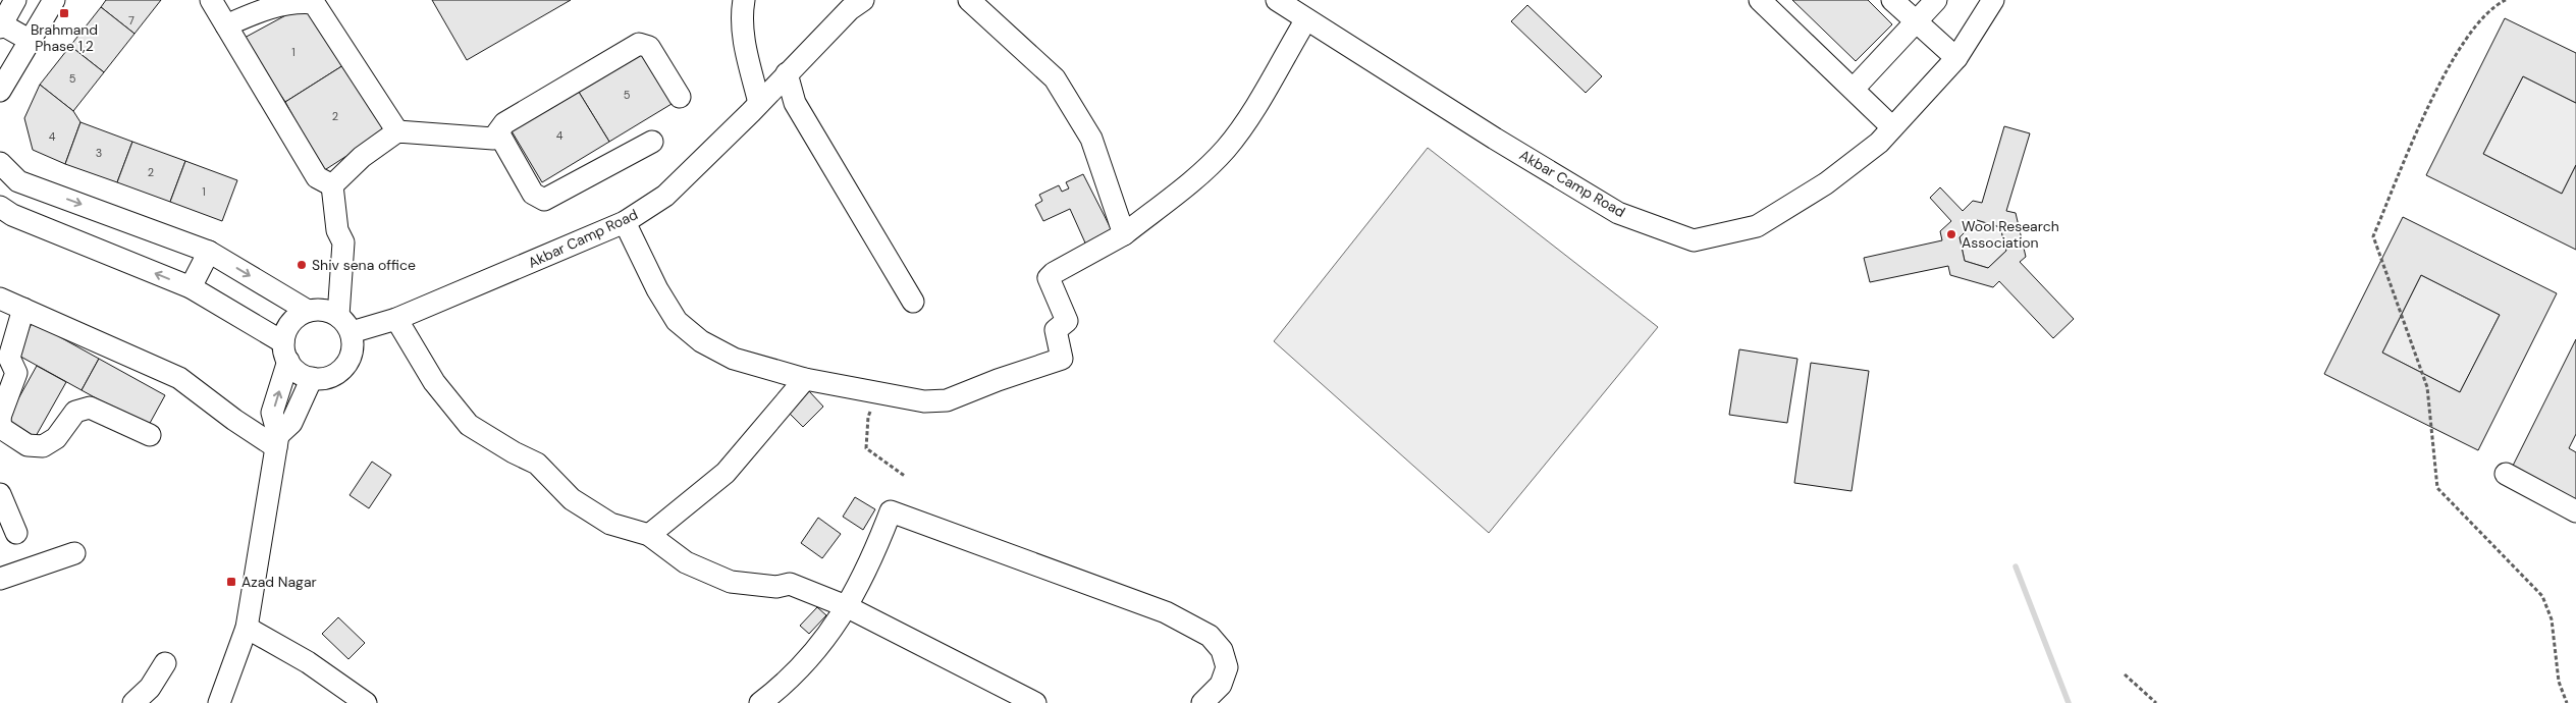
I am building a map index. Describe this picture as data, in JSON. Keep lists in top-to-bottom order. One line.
{"streets":{"street":["Akbar Camp Road"]},"places":{"transit":["Brahmand Phase 1,2","Azad Nagar"],"other":["Wool Research Association","Shiv sena office"]},"house_numbers":["7","1","5","5","2","4","4","3","2","1"]}
